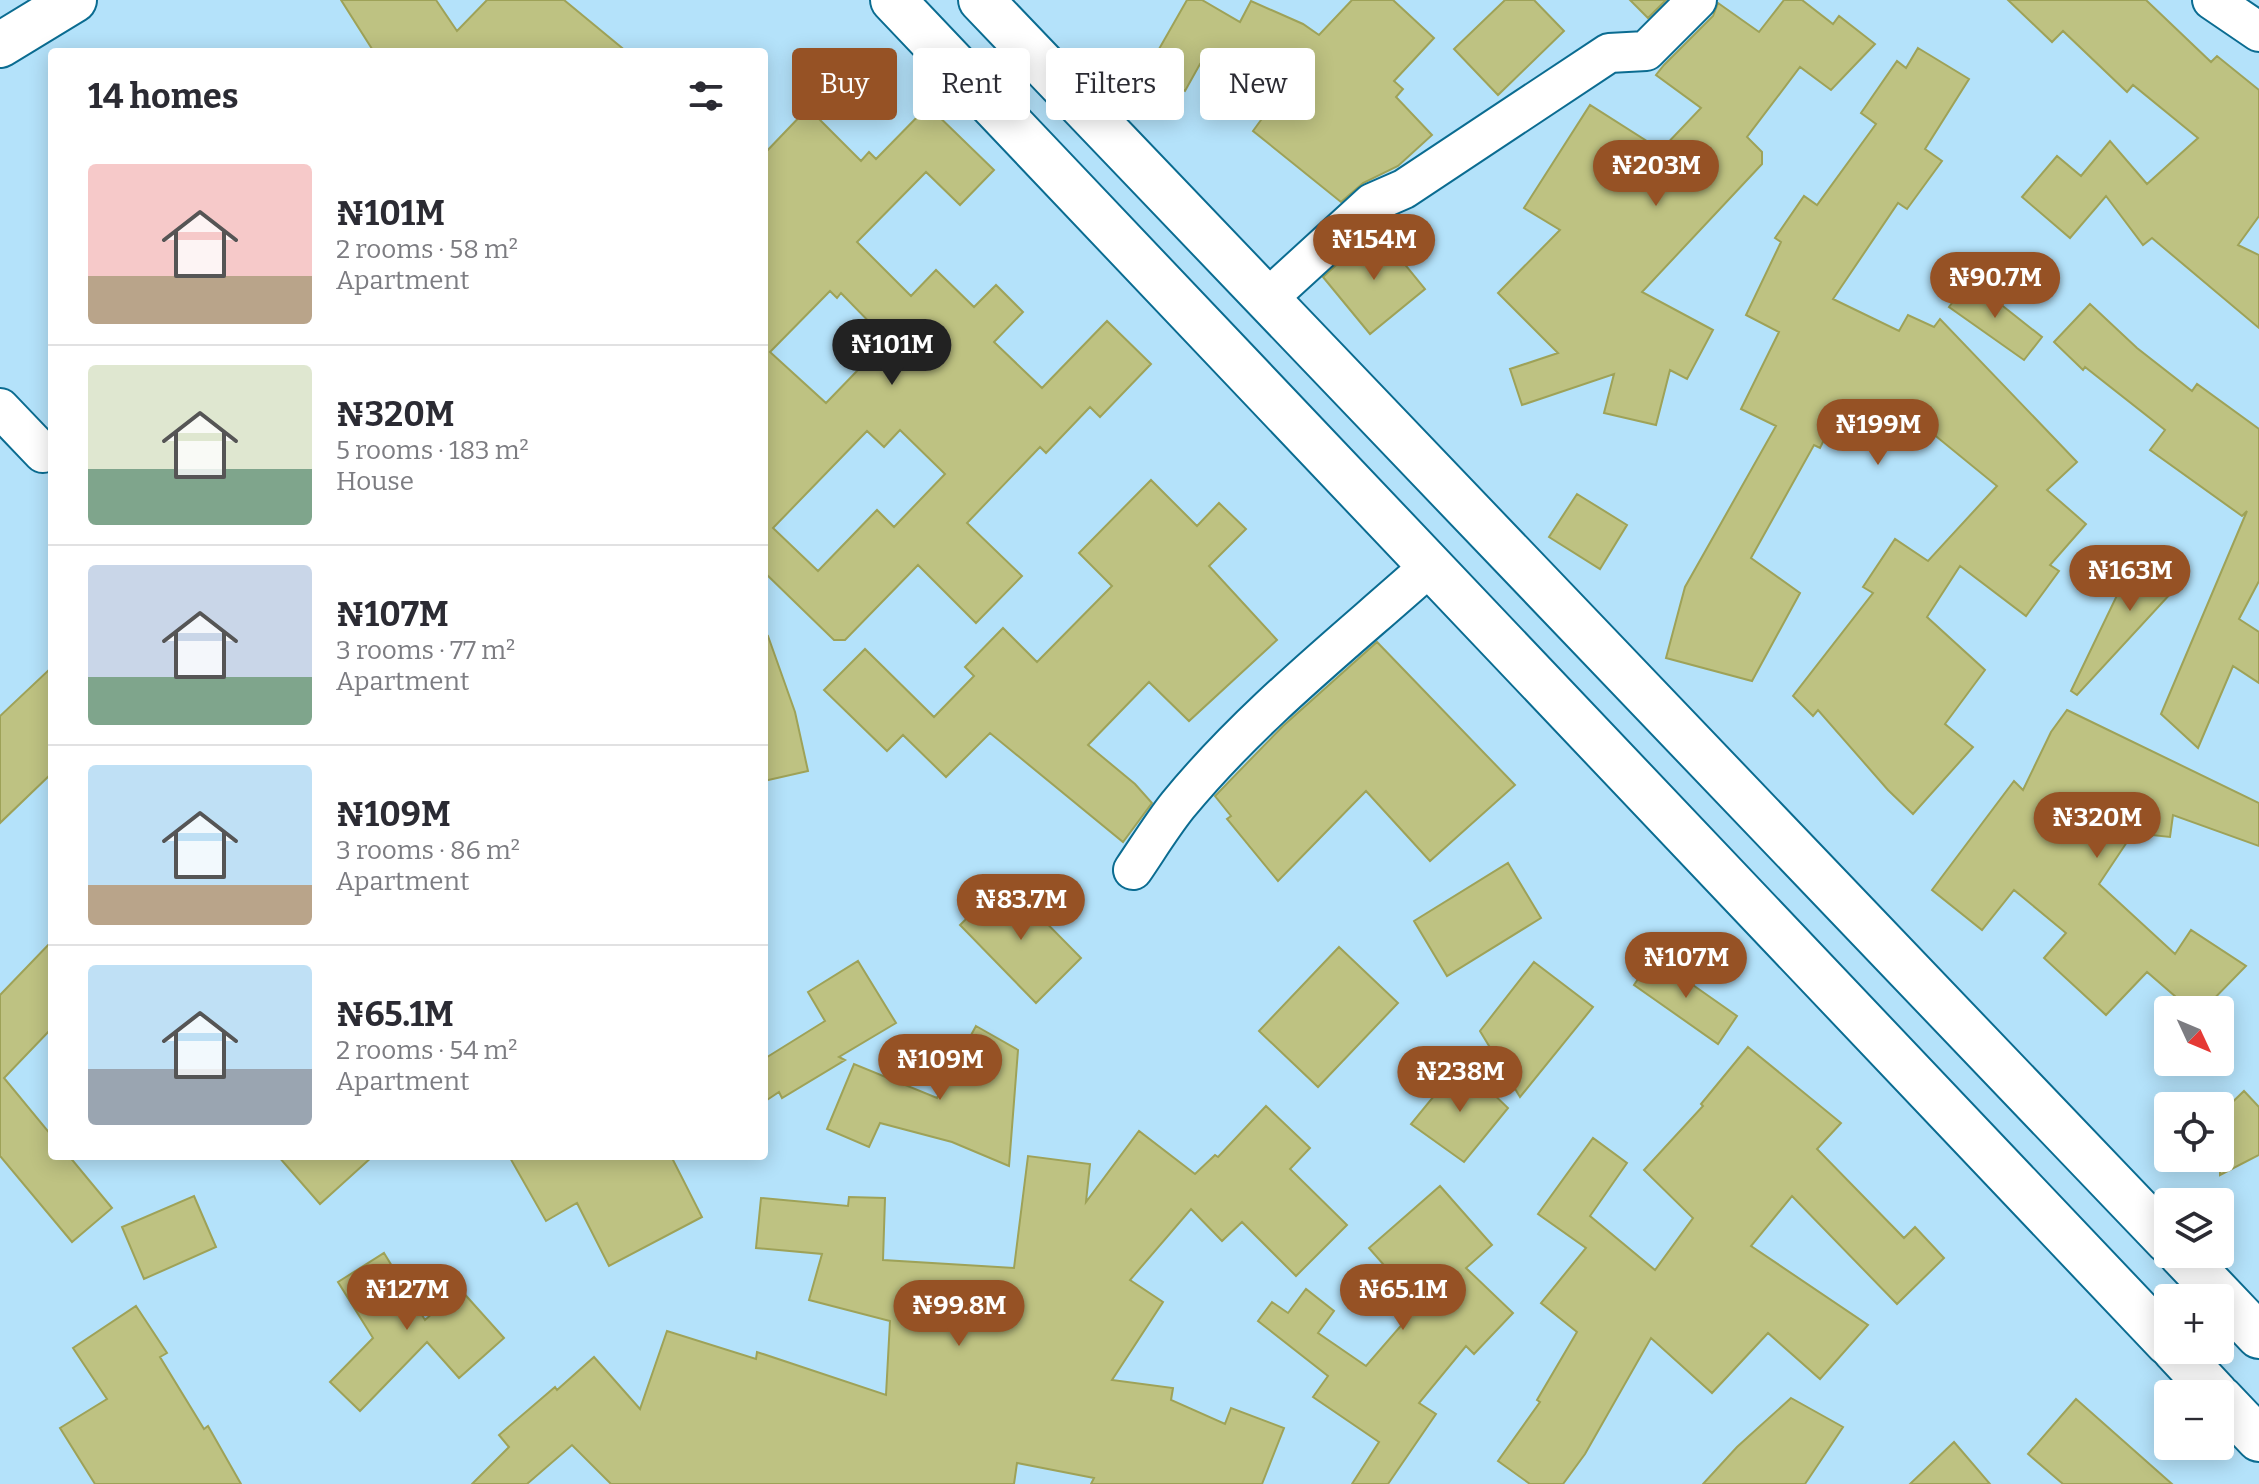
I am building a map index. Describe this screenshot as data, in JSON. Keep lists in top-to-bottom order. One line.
{"north":"bottom right","page":{"chip":["Buy","Rent","Filters","New"],"heading":"14 homes","price":["₦203M","₦154M","₦90.7M","₦101M","₦199M","₦163M","₦320M","₦83.7M","₦107M","₦109M","₦238M","₦127M","₦65.1M","₦99.8M"],"list":[{"name":"₦101M","note":"2 rooms · 58 m² · Apartment"},{"name":"₦320M","note":"5 rooms · 183 m² · House"},{"name":"₦107M","note":"3 rooms · 77 m² · Apartment"},{"name":"₦109M","note":"3 rooms · 86 m² · Apartment"},{"name":"₦65.1M","note":"2 rooms · 54 m² · Apartment"}],"map_buttons":["+","−"]}}
